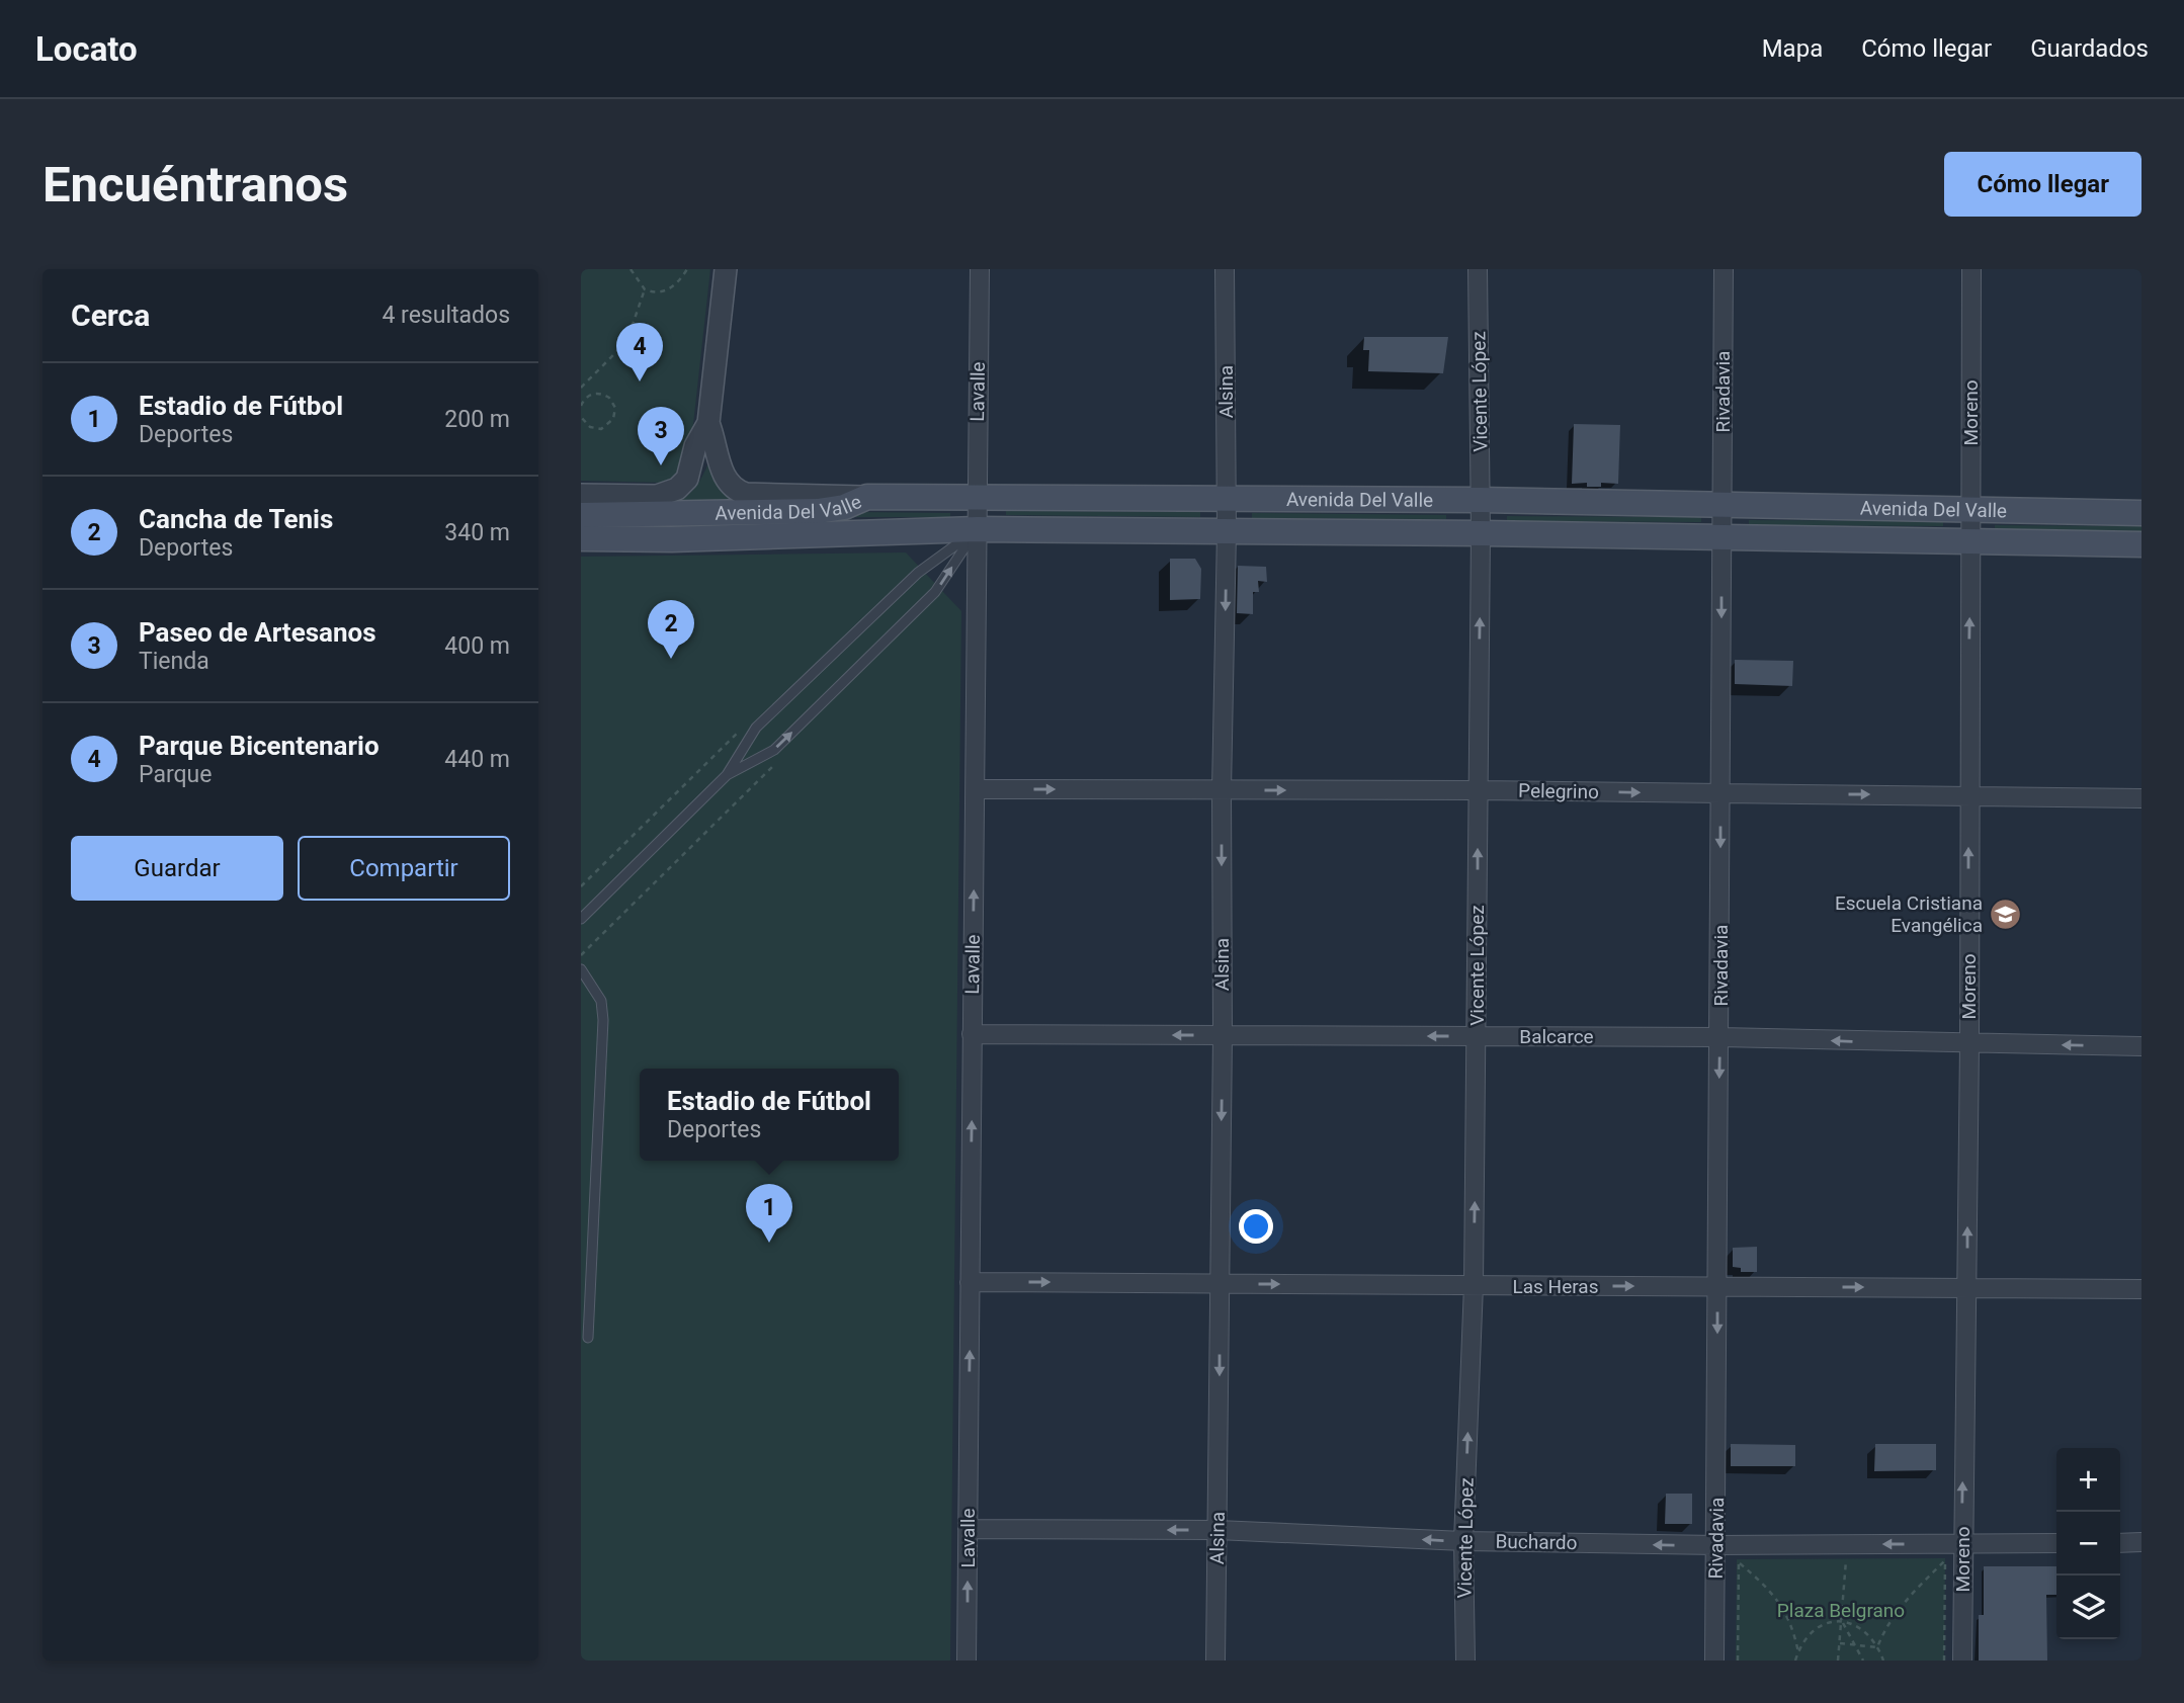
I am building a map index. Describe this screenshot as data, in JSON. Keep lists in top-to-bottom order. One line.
{"streets":{"main road":["Avenida Del Valle"],"street":["Lavalle","Alsina","Vicente López","Rivadavia","Moreno","Pelegrino","Balcarce","Las Heras","Buchardo"]},"crossings":[["Lavalle","Avenida Del Valle"],["Lavalle","Pelegrino"],["Lavalle","Balcarce"],["Lavalle","Las Heras"],["Lavalle","Buchardo"],["Alsina","Avenida Del Valle"],["Alsina","Pelegrino"],["Alsina","Balcarce"],["Alsina","Las Heras"],["Alsina","Buchardo"],["Vicente López","Avenida Del Valle"],["Vicente López","Pelegrino"],["Vicente López","Balcarce"],["Vicente López","Las Heras"],["Vicente López","Buchardo"],["Rivadavia","Avenida Del Valle"],["Rivadavia","Pelegrino"],["Rivadavia","Balcarce"],["Rivadavia","Las Heras"],["Rivadavia","Buchardo"],["Moreno","Avenida Del Valle"],["Moreno","Pelegrino"],["Moreno","Balcarce"],["Moreno","Las Heras"],["Moreno","Buchardo"]],"one_way":["Lavalle","Alsina","Vicente López","Rivadavia","Moreno","Pelegrino","Balcarce","Las Heras","Buchardo"],"parks":["Plaza Belgrano"],"places":{"school or university":["Escuela Cristiana Evangélica"]},"page":{"header":"Locato","nav":["Mapa","Cómo llegar","Guardados"],"buttons":["Cómo llegar",["Guardar","Compartir"]],"title":"Encuéntranos","heading":["Cerca","4 resultados"],"pins":["4","3","2","1"],"list":[{"mark":"1","name":"Estadio de Fútbol","note":"Deportes","value":"200 m"},{"mark":"2","name":"Cancha de Tenis","note":"Deportes","value":"340 m"},{"mark":"3","name":"Paseo de Artesanos","note":"Tienda","value":"400 m"},{"mark":"4","name":"Parque Bicentenario","note":"Parque","value":"440 m"}],"popup":["Estadio de Fútbol","Deportes"],"map_buttons":["+","−"]}}
